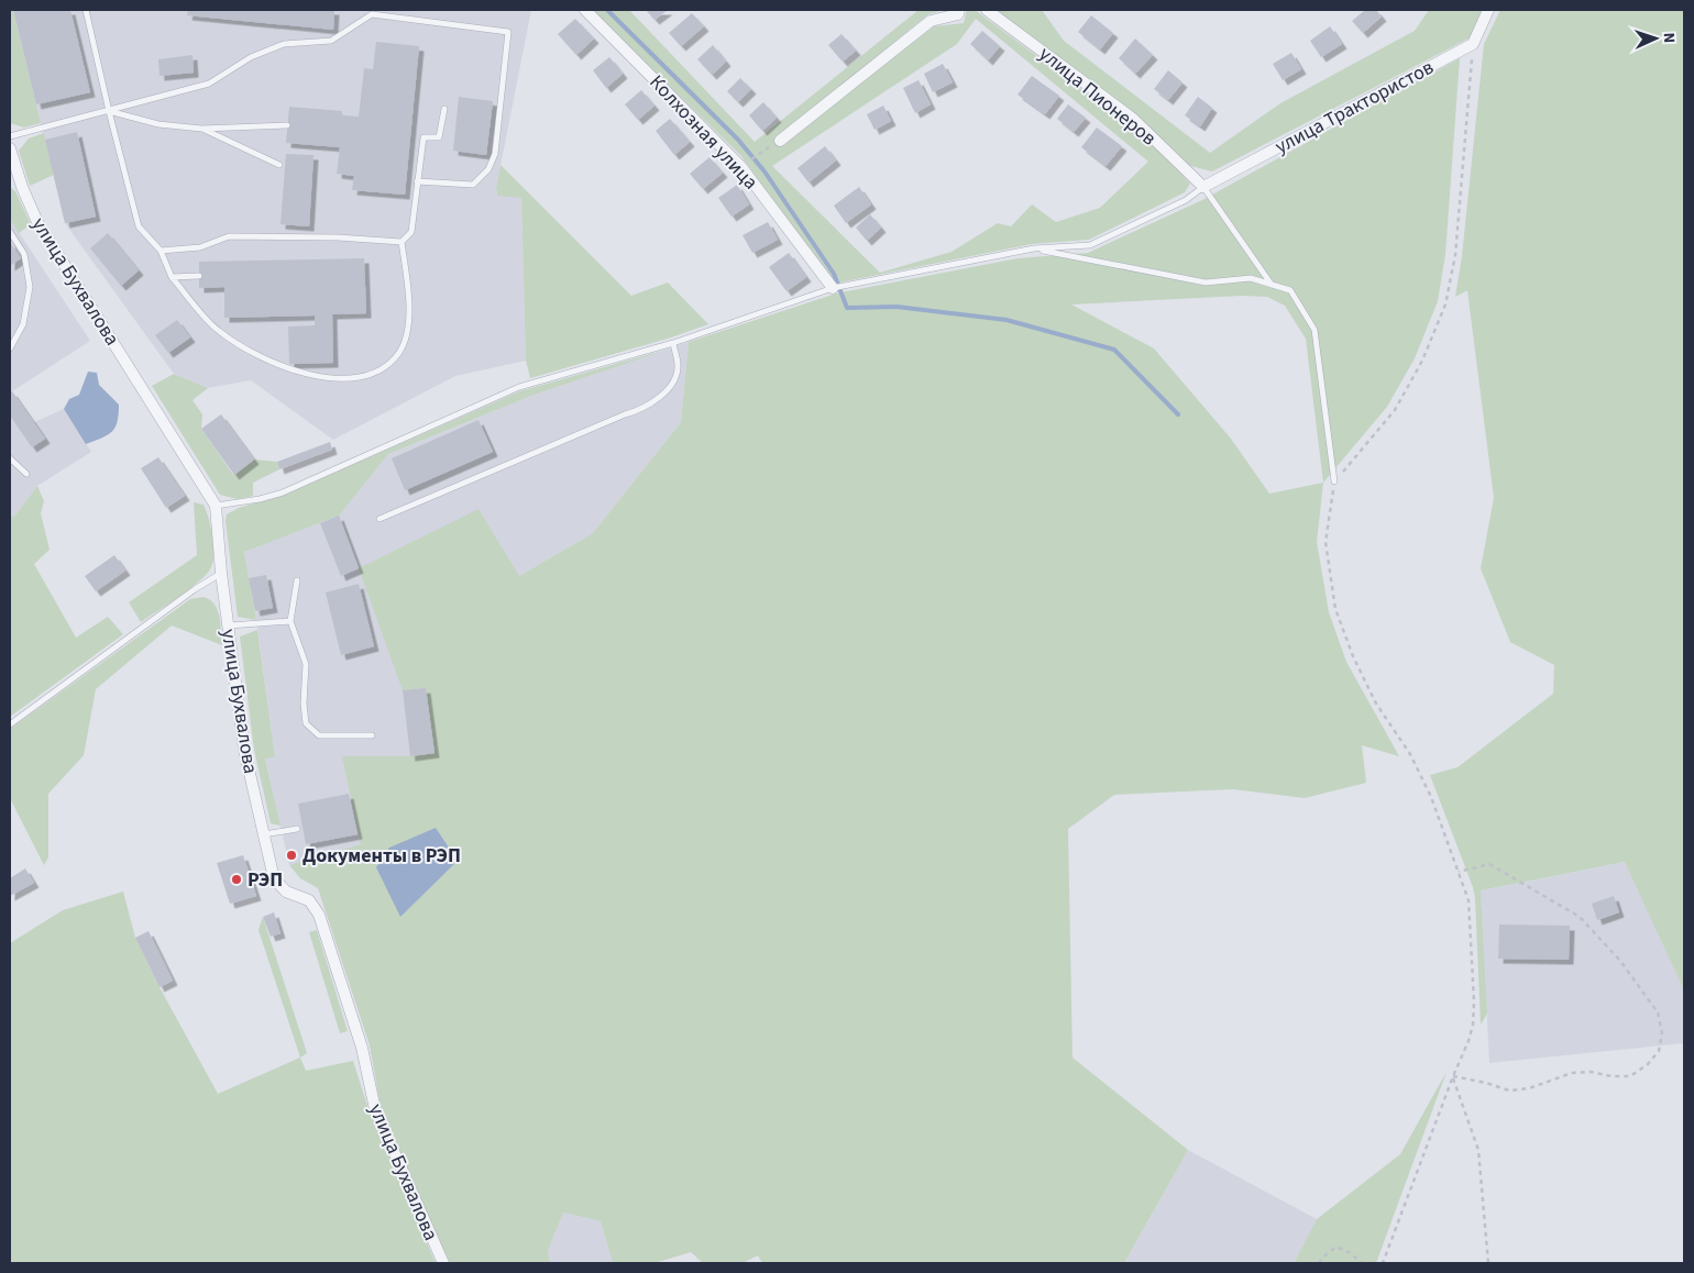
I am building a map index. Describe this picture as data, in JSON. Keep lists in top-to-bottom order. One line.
{"streets":{"street":["улица Пионеров","улица Трактористов","Колхозная улица","улица Бухвалова"]},"crossings":[["улица Пионеров","улица Трактористов"]],"places":["Документы в РЭП","РЭП"],"north":"right"}
